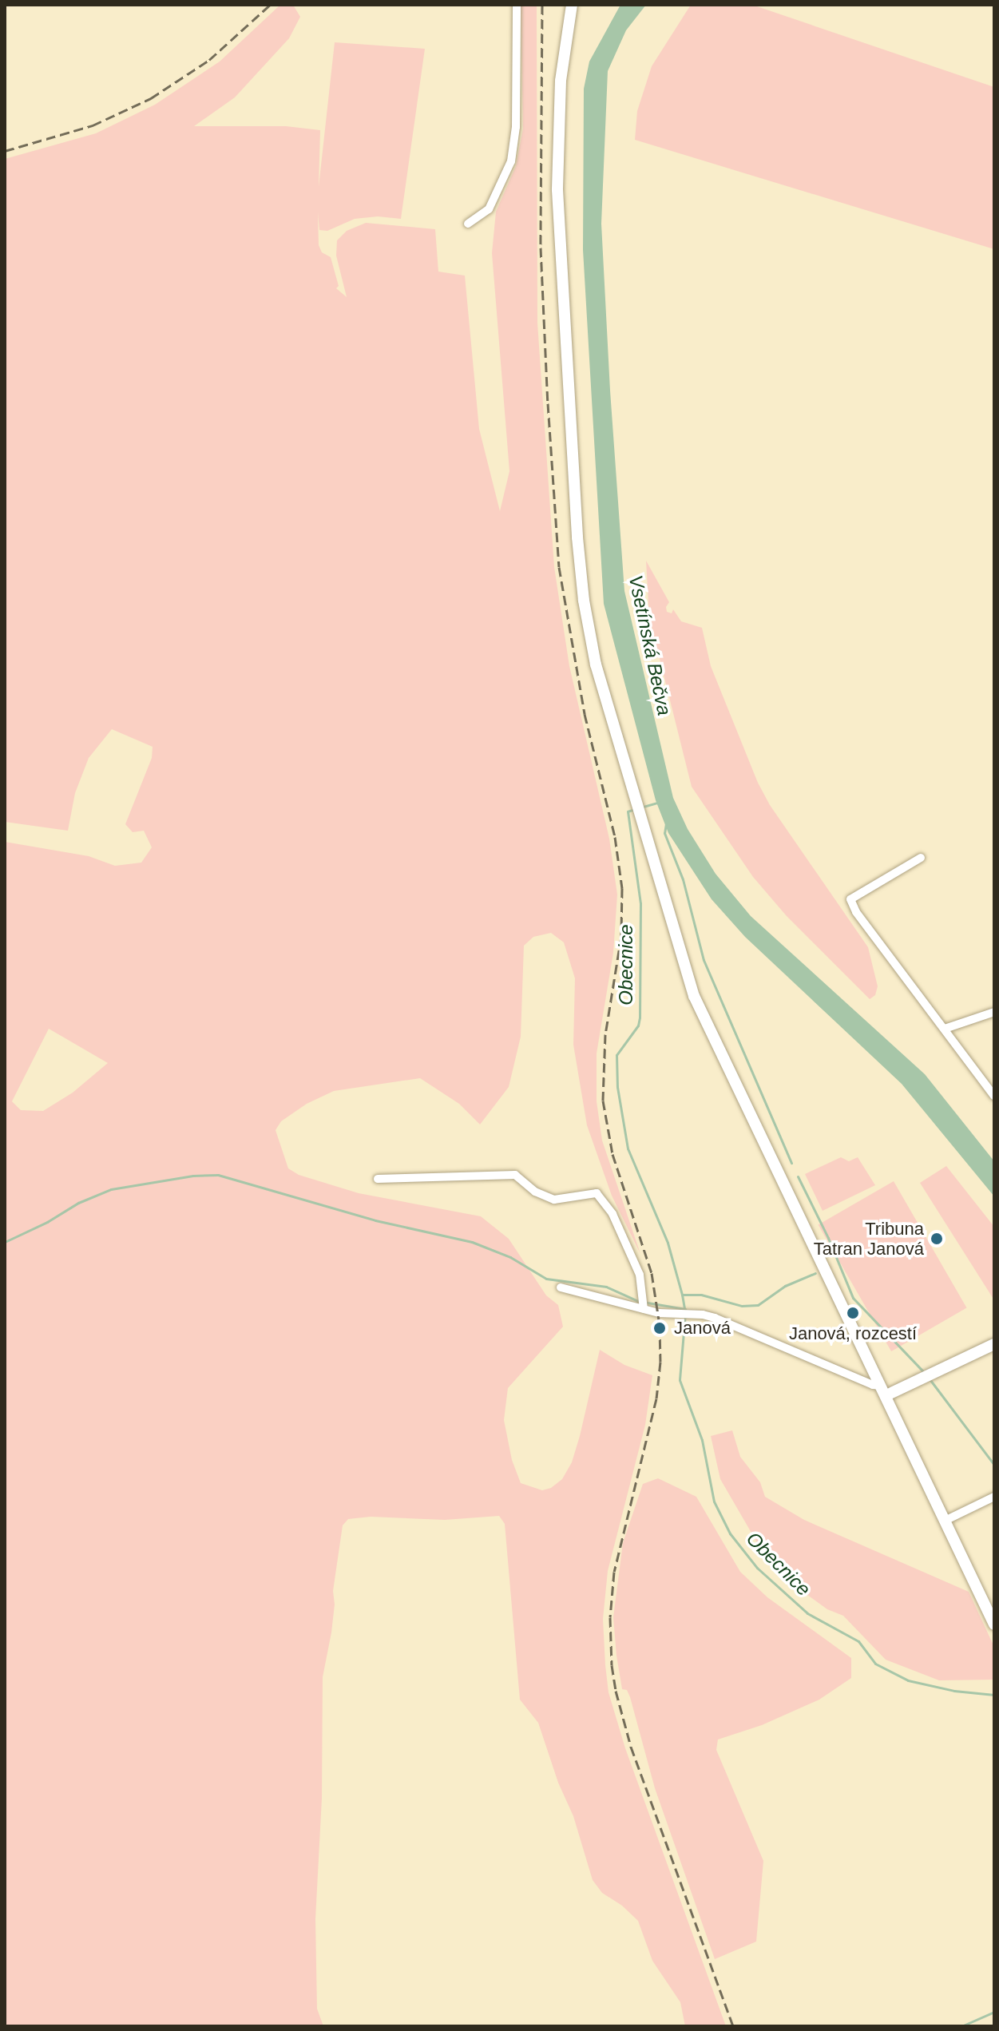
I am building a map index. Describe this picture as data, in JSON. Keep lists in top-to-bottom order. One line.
{"water":["Vsetínská Bečva","Obecnice"],"places":["Tribuna Tatran Janová","Janová, rozcestí","Janová"]}
